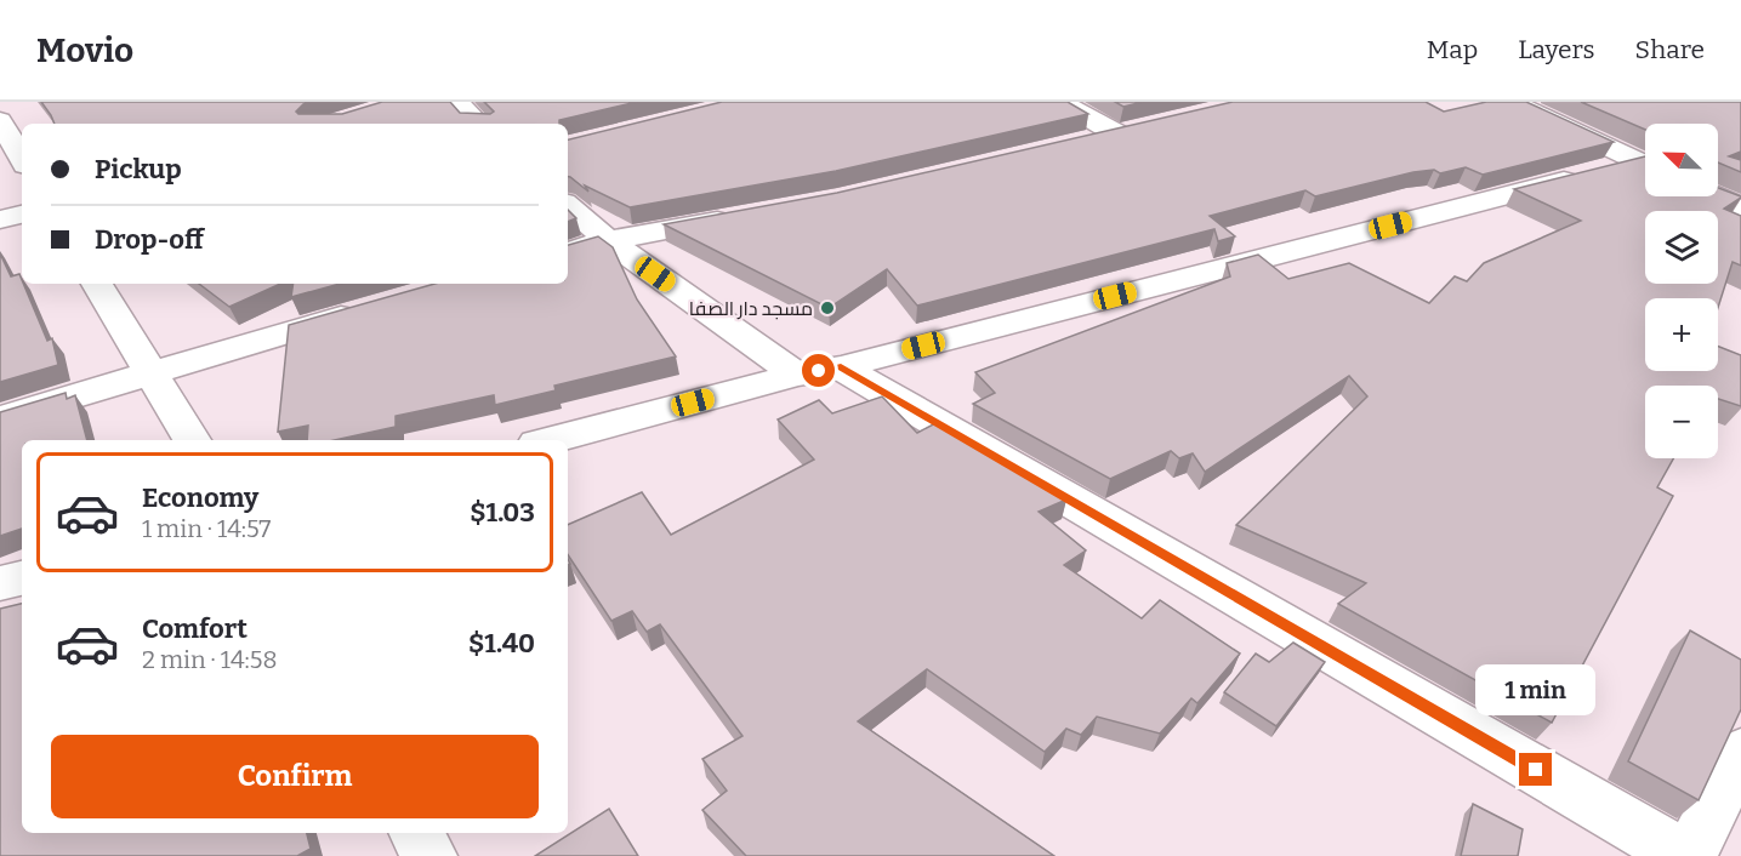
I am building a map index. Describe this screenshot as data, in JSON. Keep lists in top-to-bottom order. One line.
{"places":["مسجد دار الصفا"],"north":"top left","page":{"header":"Movio","nav":["Map","Layers","Share"],"map_buttons":["+","−"],"banner":["Pickup","Drop-off"],"list":[{"name":"Economy","note":"1 min · 14:57","value":"$1.03"},{"name":"Comfort","note":"2 min · 14:58","value":"$1.40"}],"bubble":"1 min","buttons":"Confirm"}}
